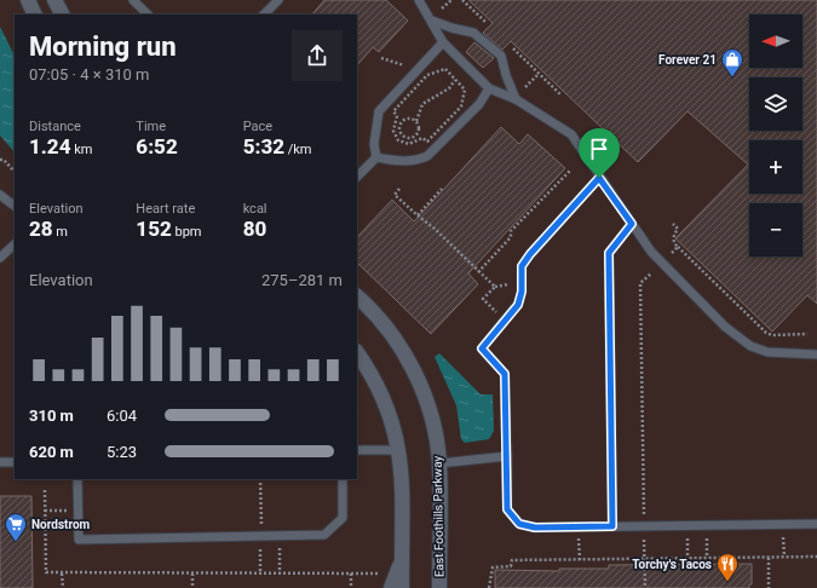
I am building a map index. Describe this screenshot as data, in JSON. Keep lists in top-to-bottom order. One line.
{"streets":{"street":["East Foothills Parkway"]},"places":{"shop":["Forever 21"],"supermarket":["Nordstrom"],"restaurant":["Torchy's Tacos"]},"north":"left","page":{"map_buttons":["+","−"],"heading":["Morning run","07:05 · 4 × 310 m"],"stats":[["Distance","1.24 km"],["Time","6:52"],["Pace","5:32 /km"],["Elevation","28 m"],["Heart rate","152 bpm"],["kcal","80"]],"chart":["Elevation","275–281 m"],"list":[{"name":"310 m","note":"6:04"},{"name":"620 m","note":"5:23"}]}}
